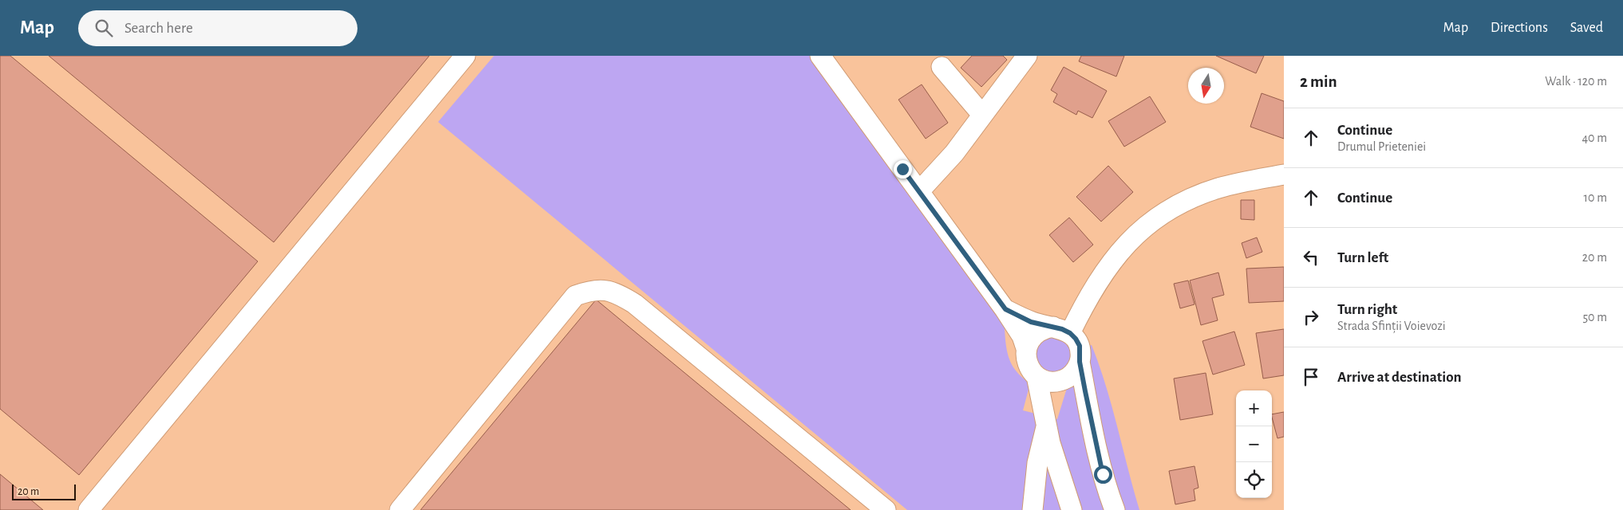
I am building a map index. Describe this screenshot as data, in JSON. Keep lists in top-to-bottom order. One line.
{"scale_bar":"20 m","north":"bottom","page":{"header":"Map","search":"Search here","nav":["Map","Directions","Saved"],"heading":["2 min","Walk · 120 m"],"list":[["Continue","Drumul Prieteniei","40 m"],["Continue","10 m"],["Turn left","20 m"],["Turn right","Strada Sfinții Voievozi","50 m"],"Arrive at destination"],"map_buttons":["+","−"],"scale":"20 m"}}
